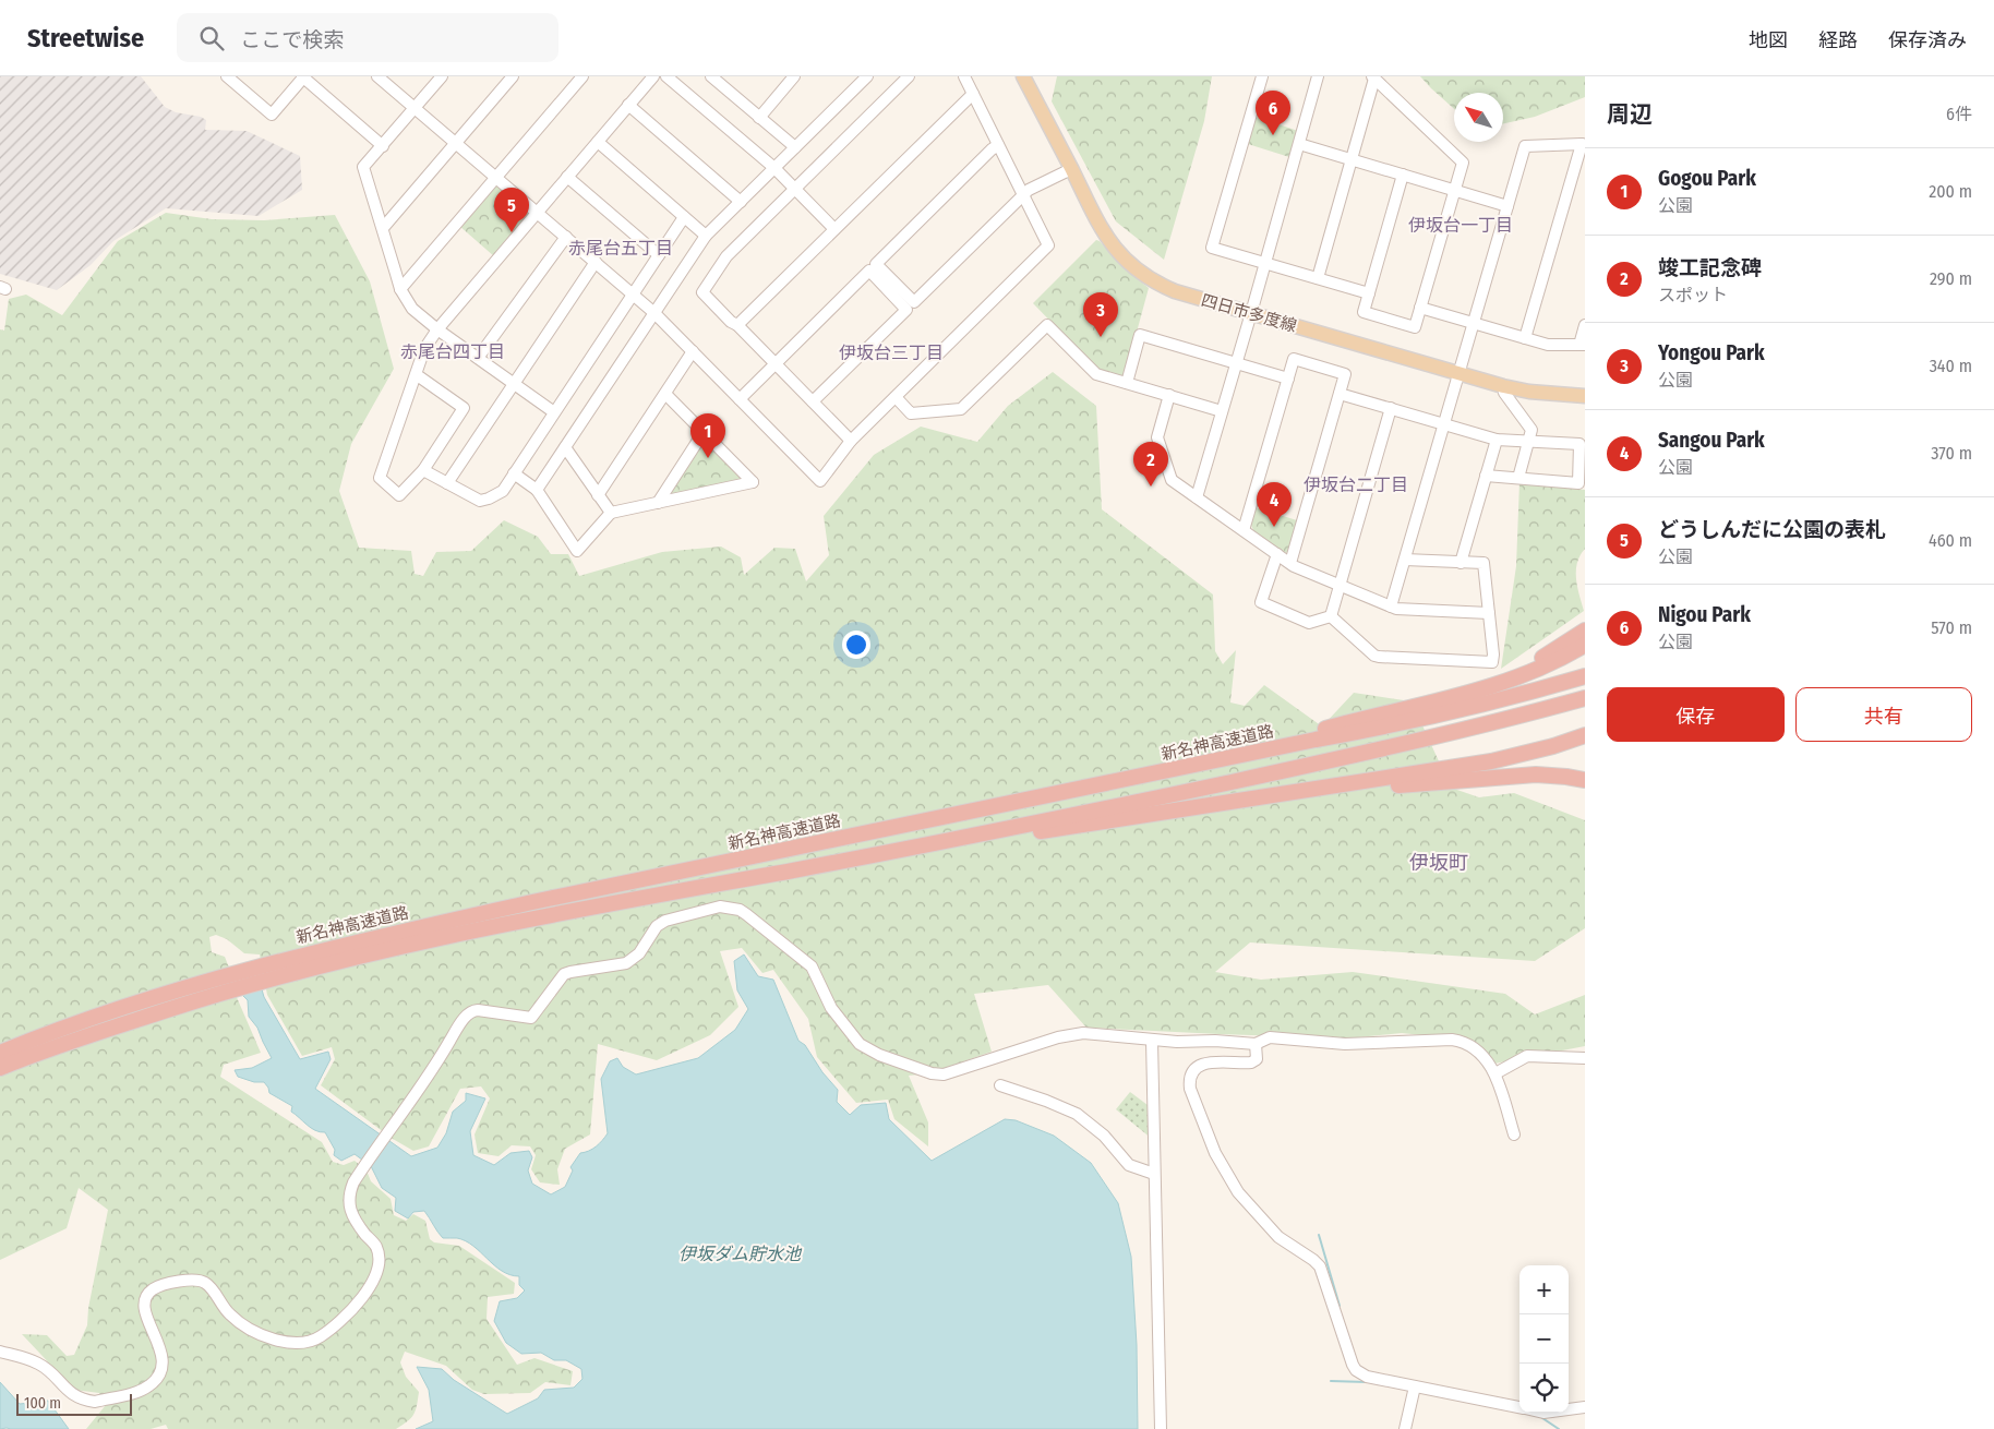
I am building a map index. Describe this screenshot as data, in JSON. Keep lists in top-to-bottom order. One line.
{"streets":{"highway":["新名神高速道路"],"main road":["四日市多度線"]},"districts":["伊坂台一丁目","赤尾台五丁目","赤尾台四丁目","伊坂台三丁目","伊坂台二丁目","伊坂町"],"water":["伊坂ダム貯水池"],"scale_bar":"100 m","north":"top left","page":{"header":"Streetwise","search":"ここで検索","nav":["地図","経路","保存済み"],"heading":["周辺","6件"],"pins":["6","5","3","1","2","4"],"list":[{"mark":"1","name":"Gogou Park","note":"公園","value":"200 m"},{"mark":"2","name":"竣工記念碑","note":"スポット","value":"290 m"},{"mark":"3","name":"Yongou Park","note":"公園","value":"340 m"},{"mark":"4","name":"Sangou Park","note":"公園","value":"370 m"},{"mark":"5","name":"どうしんだに公園の表札","note":"公園","value":"460 m"},{"mark":"6","name":"Nigou Park","note":"公園","value":"570 m"}],"buttons":["保存","共有"],"map_buttons":["+","−"],"scale":"100 m"}}
